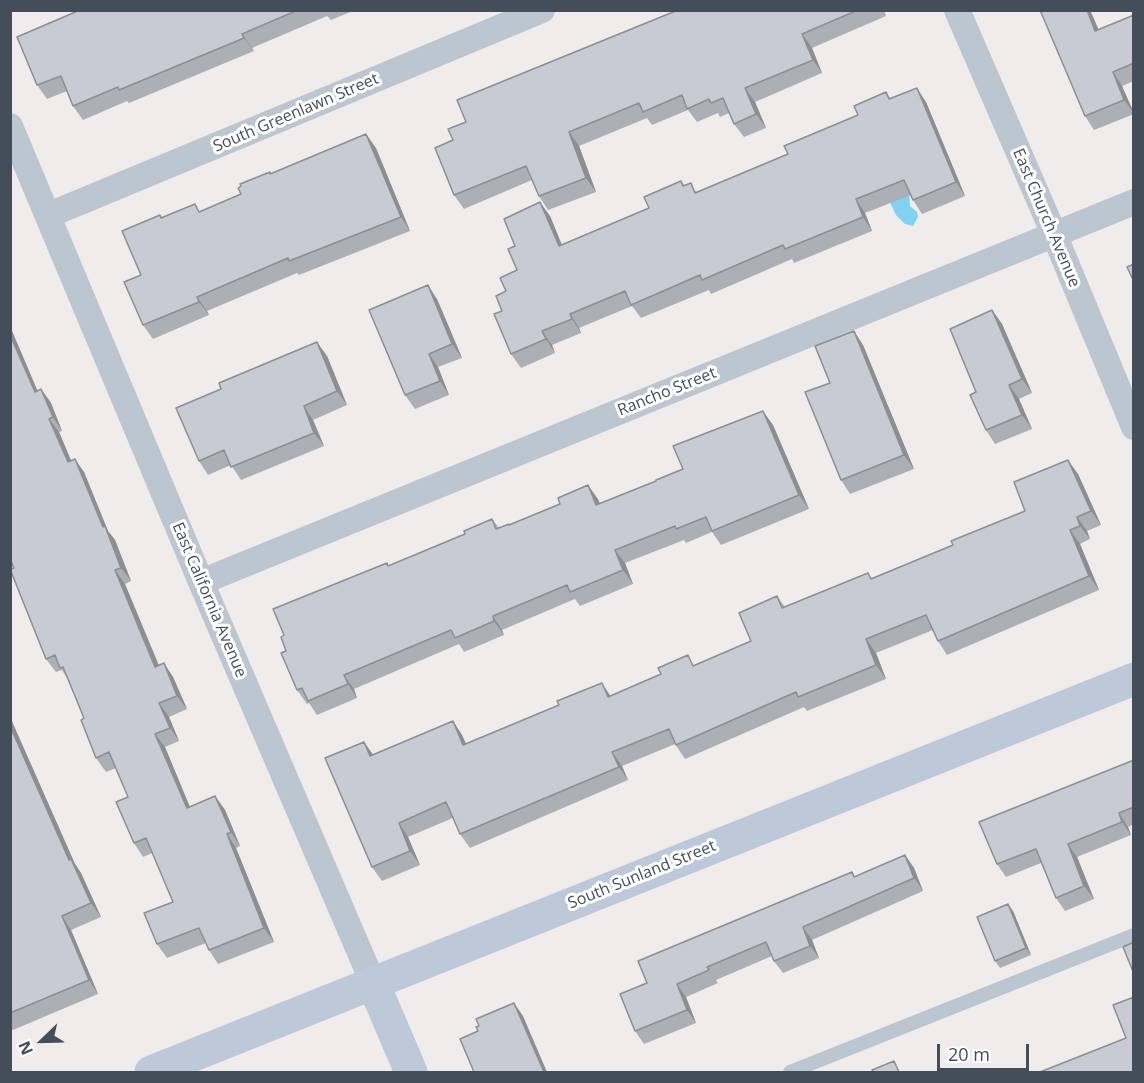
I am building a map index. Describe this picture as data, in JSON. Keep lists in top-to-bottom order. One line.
{"streets":{"street":["South Greenlawn Street","East Church Avenue","Rancho Street","East California Avenue","South Sunland Street"]},"crossings":[["South Greenlawn Street","East California Avenue"],["East Church Avenue","Rancho Street"],["Rancho Street","East California Avenue"],["East California Avenue","South Sunland Street"]],"scale_bar":"20 m","north":"bottom left"}
